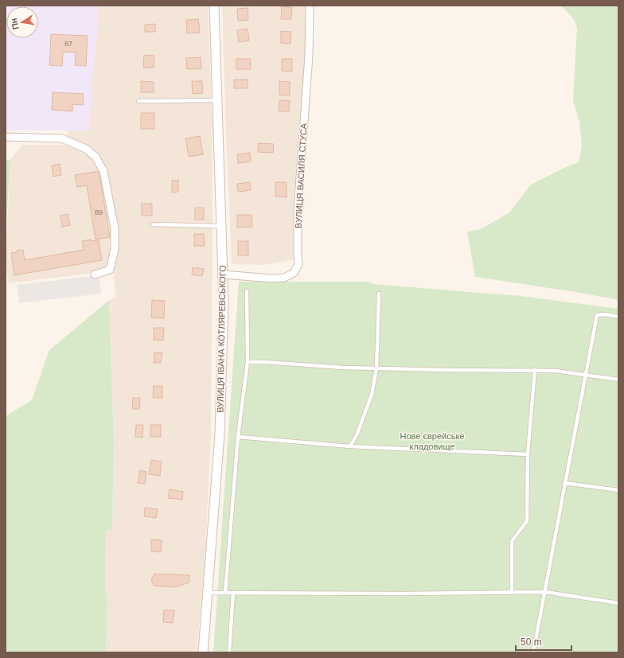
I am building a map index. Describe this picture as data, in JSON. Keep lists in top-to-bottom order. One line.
{"streets":{"street":["ВУЛИЦЯ ВАСИЛЯ СТУСА","ВУЛИЦЯ ІВАНА КОТЛЯРЕВСЬКОГО"]},"crossings":[["ВУЛИЦЯ ВАСИЛЯ СТУСА","ВУЛИЦЯ ІВАНА КОТЛЯРЕВСЬКОГО"]],"parks":["Нове єврейське кладовище"],"house_numbers":["87","89"],"scale_bar":"50 m","north":"left"}
